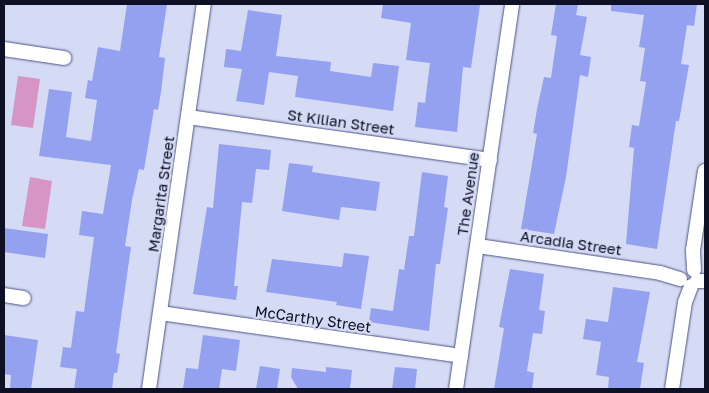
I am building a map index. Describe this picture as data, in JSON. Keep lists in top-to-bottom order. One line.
{"streets":{"street":["St Kilian Street","Margarita Street","The Avenue","Arcadia Street","McCarthy Street"]},"crossings":[["St Kilian Street","Margarita Street"],["St Kilian Street","The Avenue"],["Margarita Street","McCarthy Street"],["The Avenue","Arcadia Street"],["The Avenue","McCarthy Street"]]}
